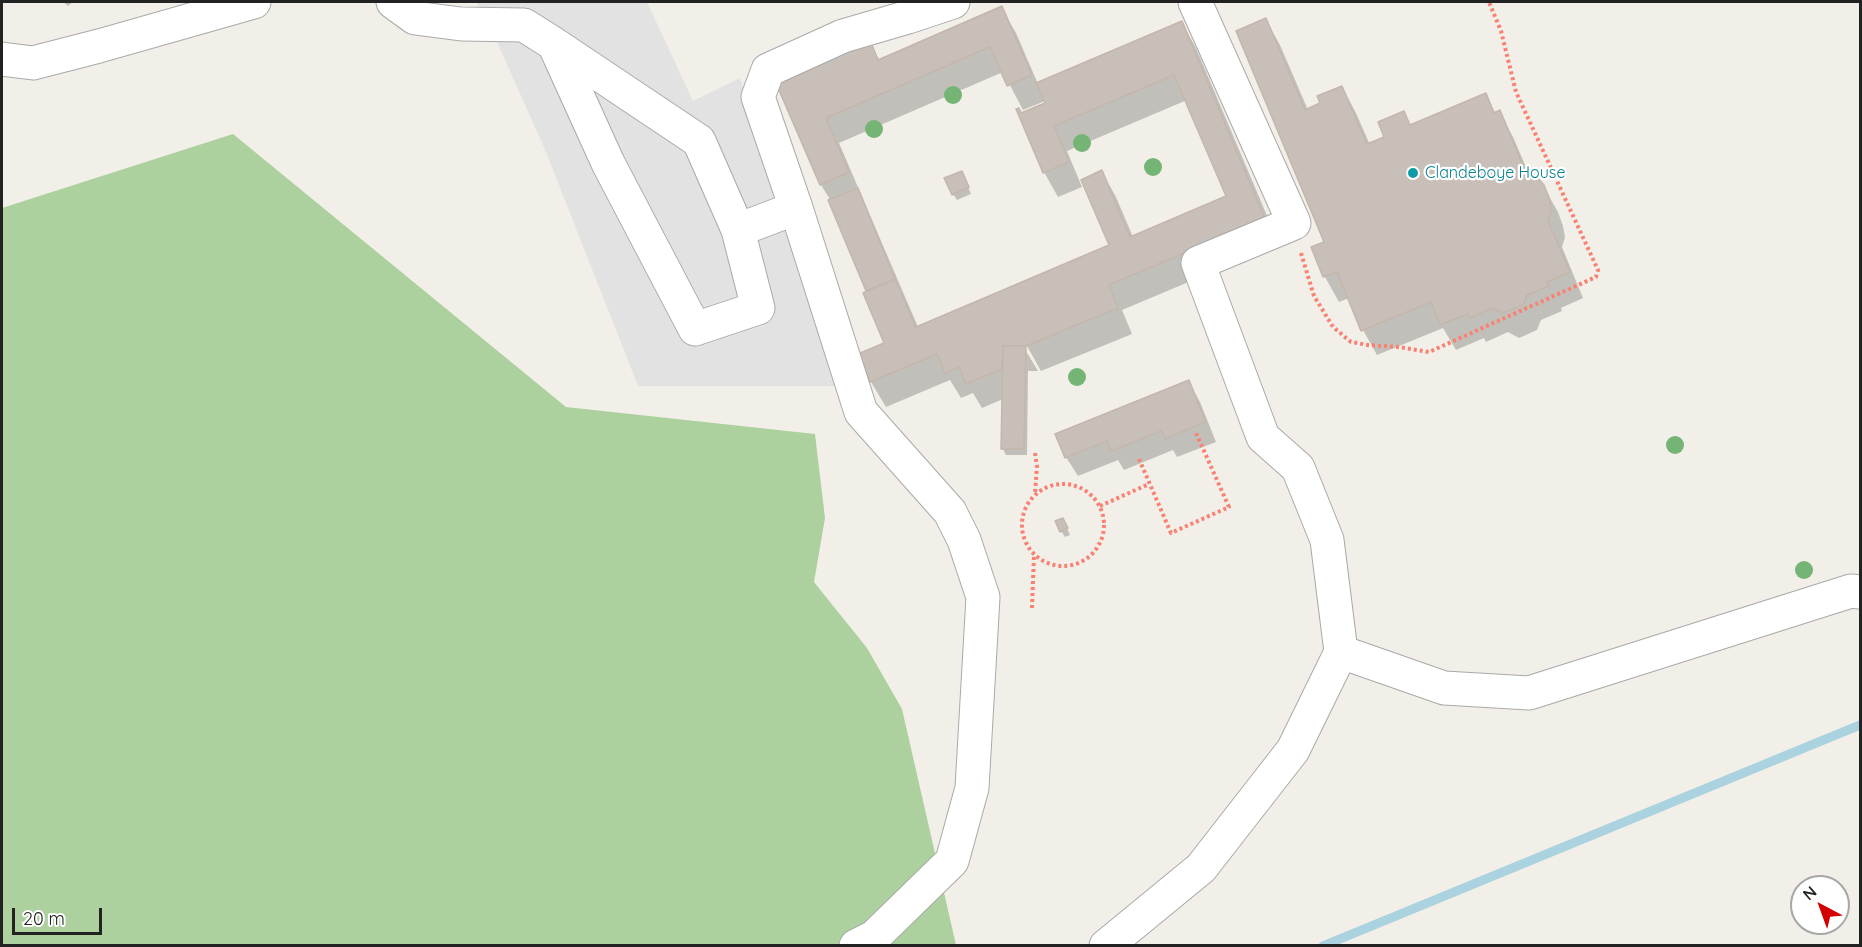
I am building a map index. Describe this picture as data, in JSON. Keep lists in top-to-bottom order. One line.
{"places":["Clandeboye House"],"scale_bar":"20 m","north":"top left"}
